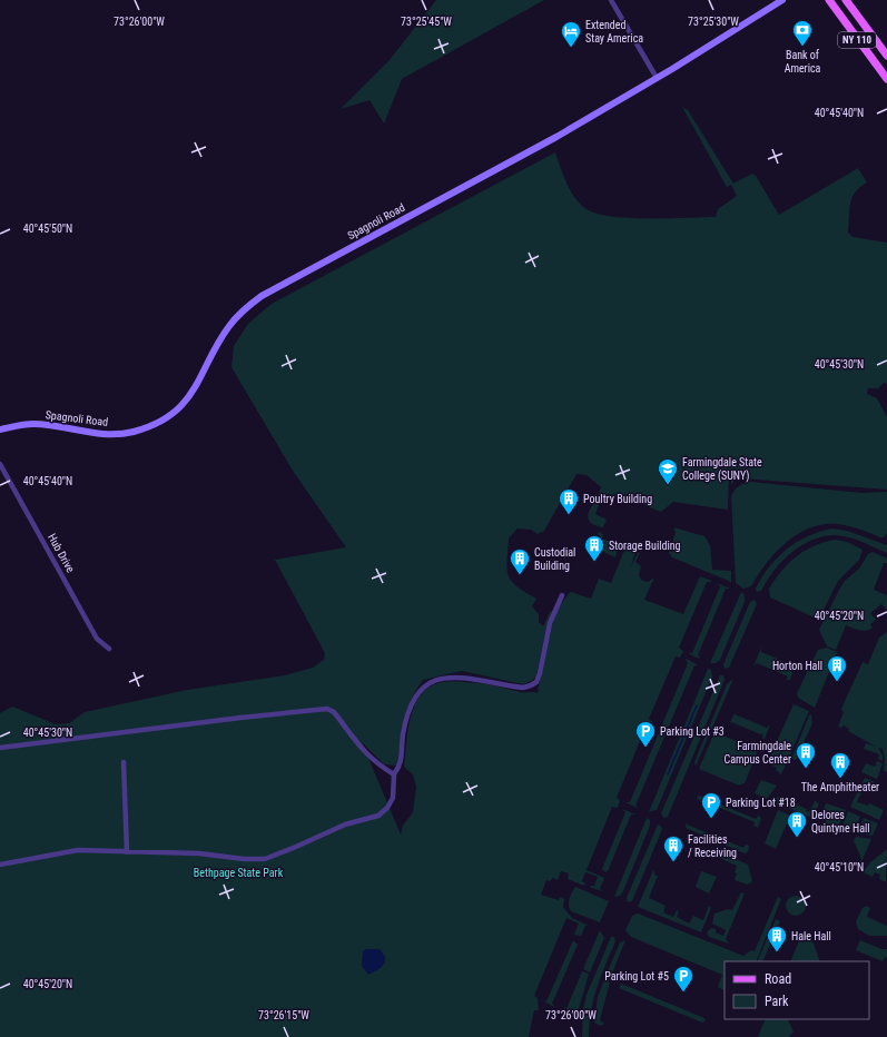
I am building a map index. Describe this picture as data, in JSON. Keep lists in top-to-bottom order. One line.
{"streets":{"main road":["NY 110","Spagnoli Road"],"street":["Hub Drive"]},"parks":["Bethpage State Park"],"places":{"bank":["Bank of America"],"hotel":["Extended Stay America"],"school or university":["Farmingdale State College (SUNY)"],"building":["Poultry Building","Storage Building","Custodial Building","Horton Hall","Farmingdale Campus Center","The Amphitheater","Delores Quintyne Hall","Facilities / Receiving","Hale Hall"],"parking":["Parking Lot #3","Parking Lot #18","Parking Lot #5"]},"legend":["Road","Park"],"coordinates":["73°26'00\"W","73°25'45\"W","73°25'30\"W","40°45'40\"N","40°45'50\"N","40°45'30\"N","40°45'20\"N","40°45'10\"N","73°26'15\"W"]}
